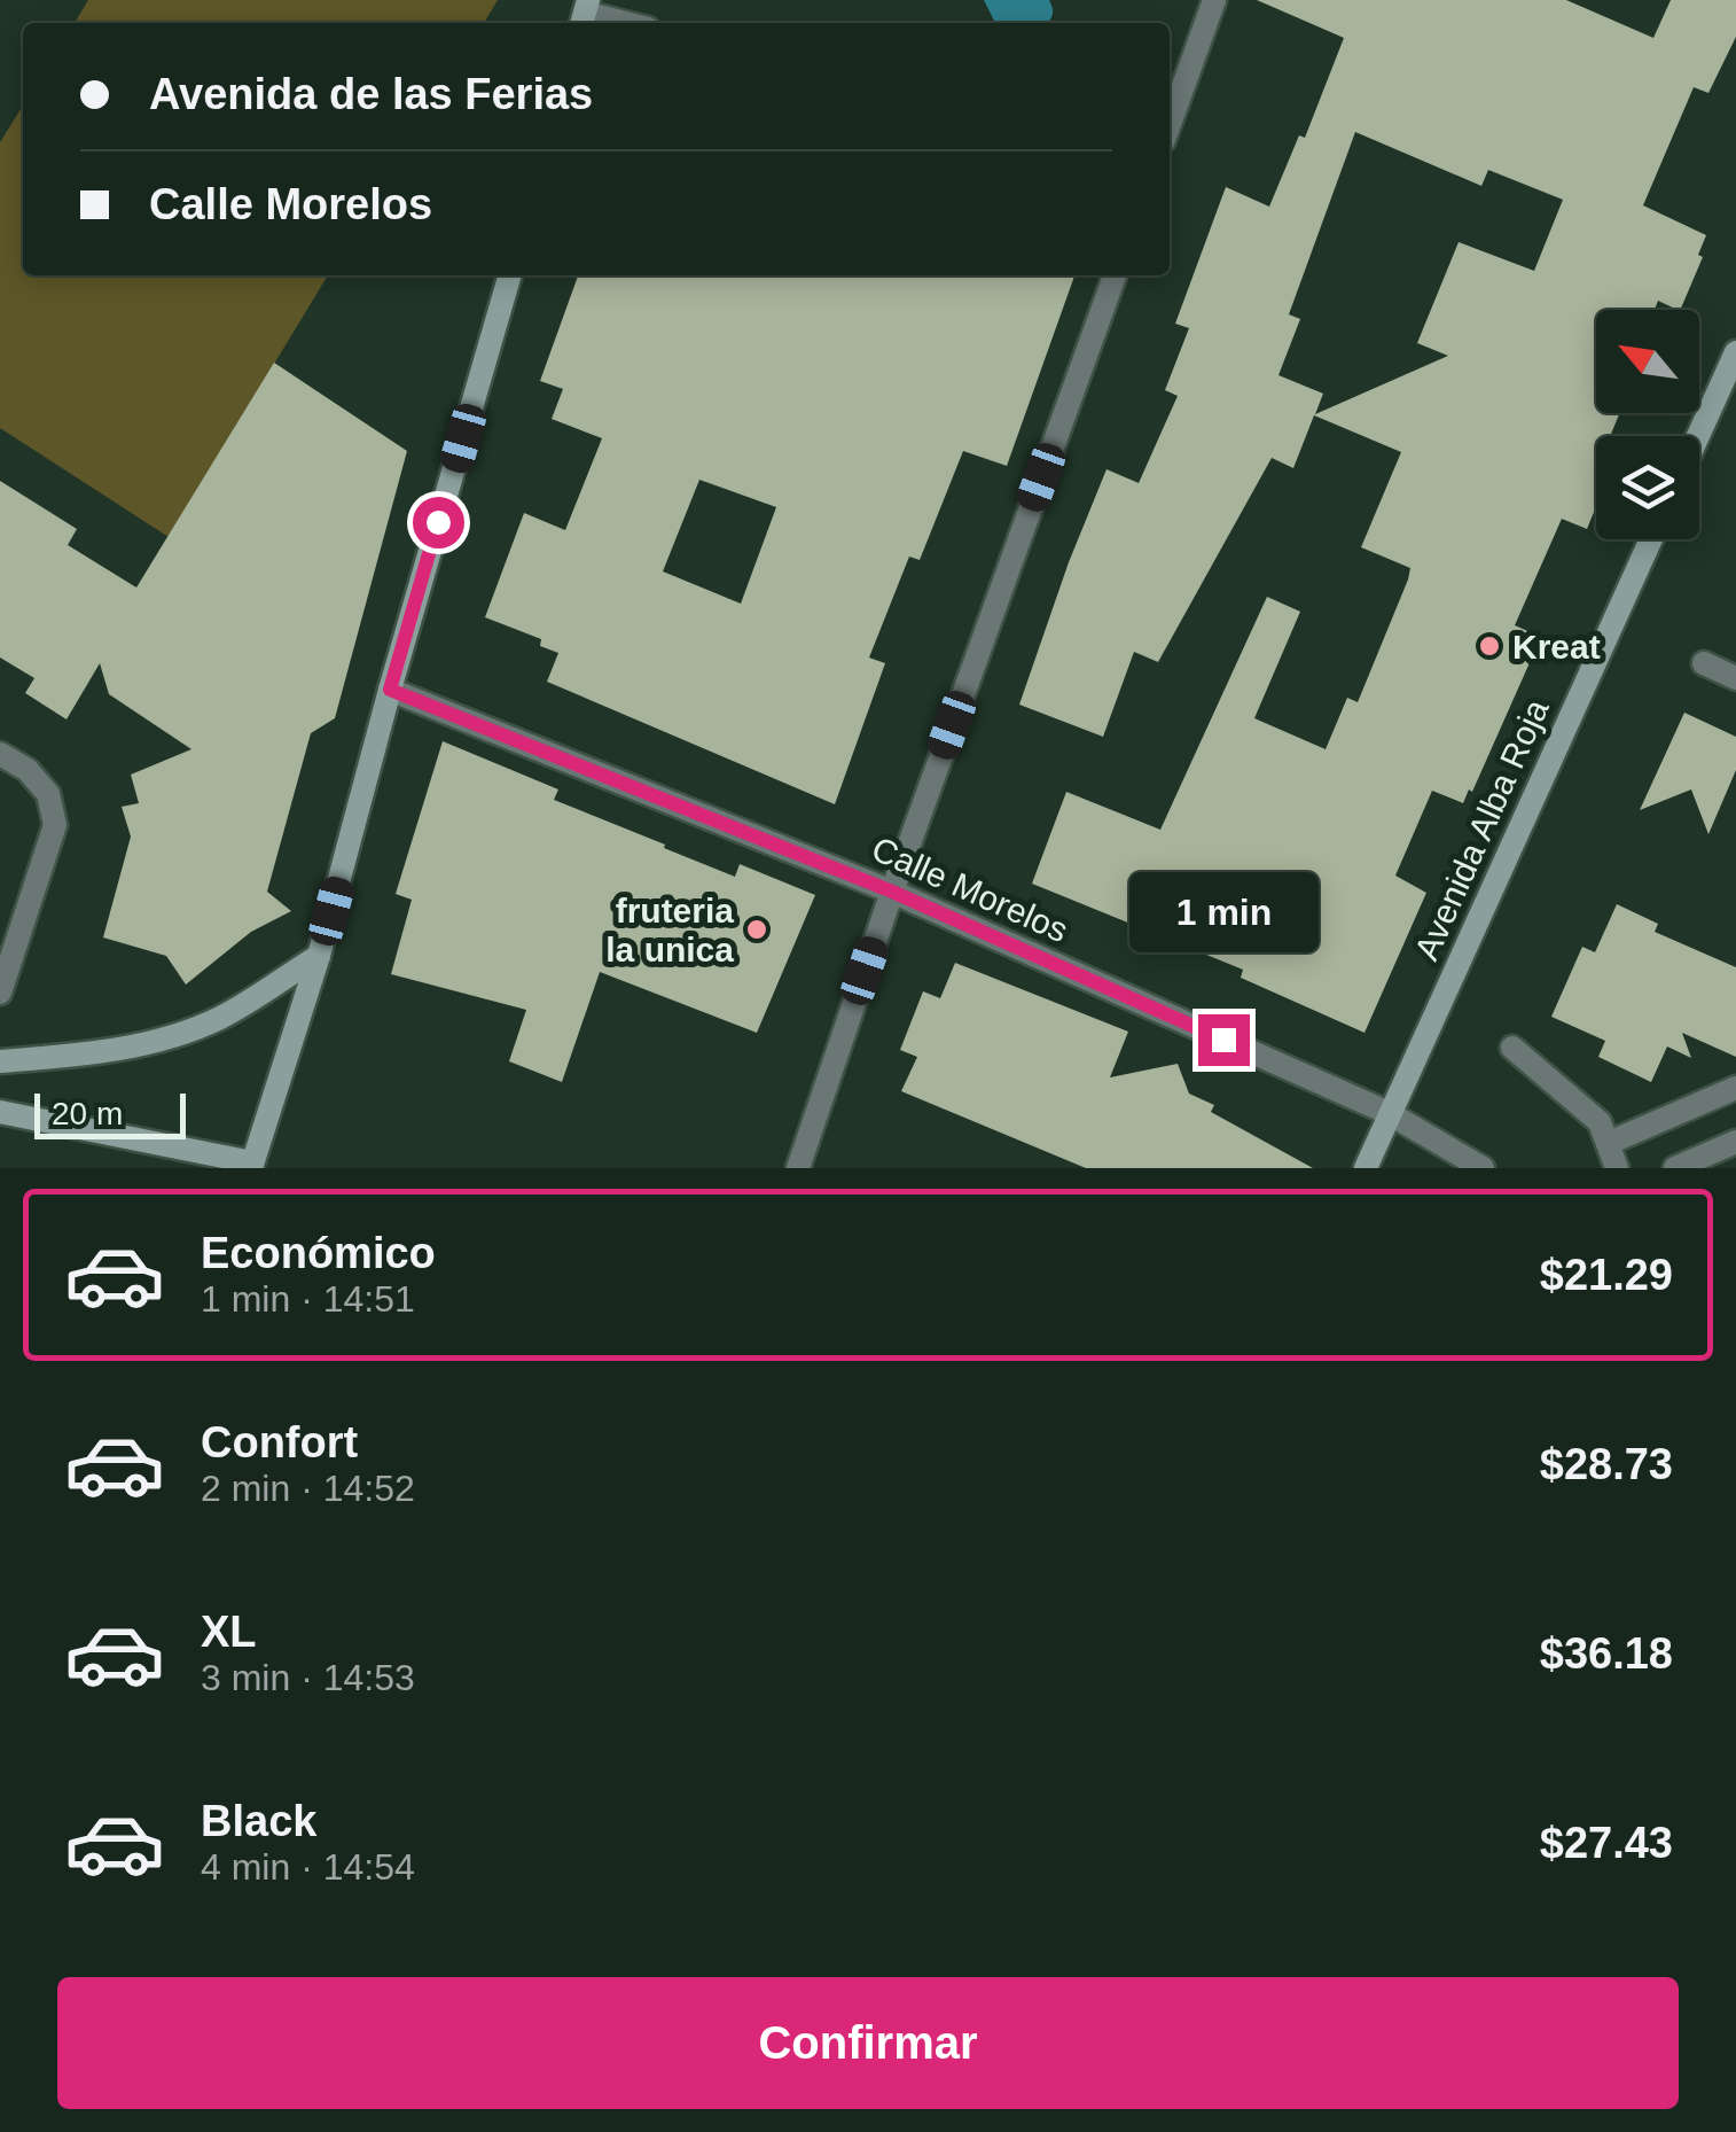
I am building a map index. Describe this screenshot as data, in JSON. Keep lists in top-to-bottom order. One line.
{"streets":{"main road":["Avenida Alba Roja"],"street":["Calle Morelos"]},"crossings":[["Avenida Alba Roja","Calle Morelos"]],"places":["Kreat","fruteria la unica"],"scale_bar":"20 m","north":"top left","page":{"banner":["Avenida de las Ferias","Calle Morelos"],"bubble":"1 min","scale":"20 m","list":[{"name":"Económico","note":"1 min · 14:51","value":"$21.29"},{"name":"Confort","note":"2 min · 14:52","value":"$28.73"},{"name":"XL","note":"3 min · 14:53","value":"$36.18"},{"name":"Black","note":"4 min · 14:54","value":"$27.43"}],"buttons":"Confirmar"}}
